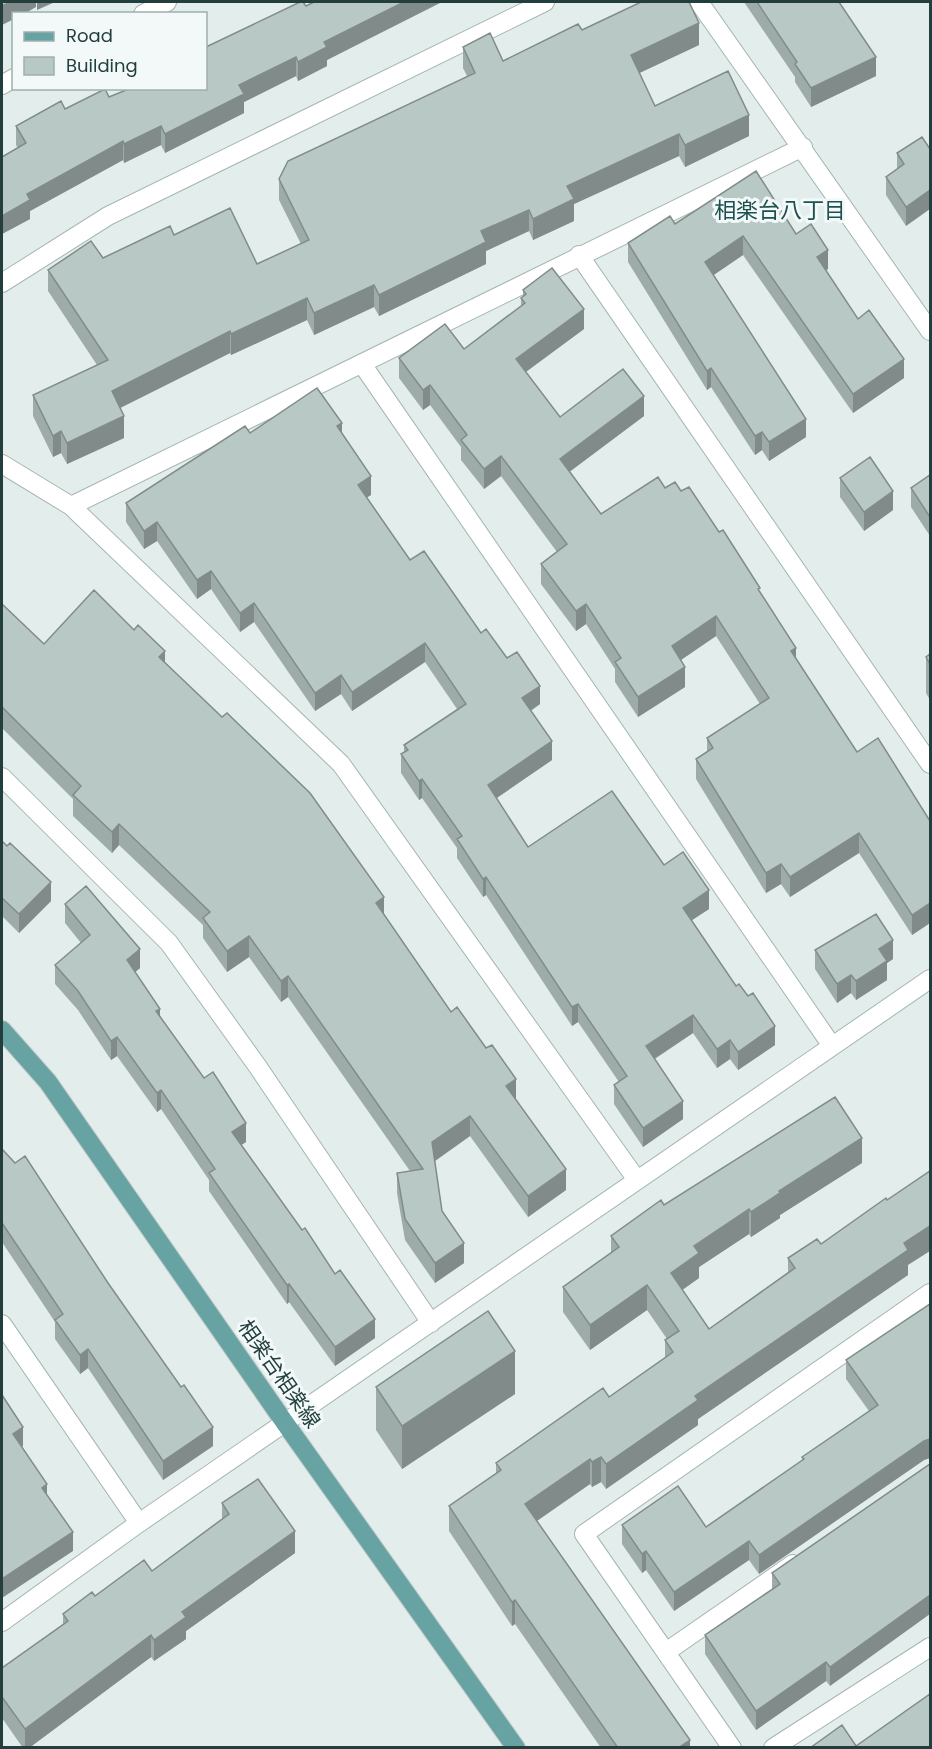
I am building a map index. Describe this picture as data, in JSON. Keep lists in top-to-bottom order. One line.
{"streets":{"main road":["相楽台相楽線"]},"districts":["相楽台八丁目"],"legend":["Road","Building"]}
